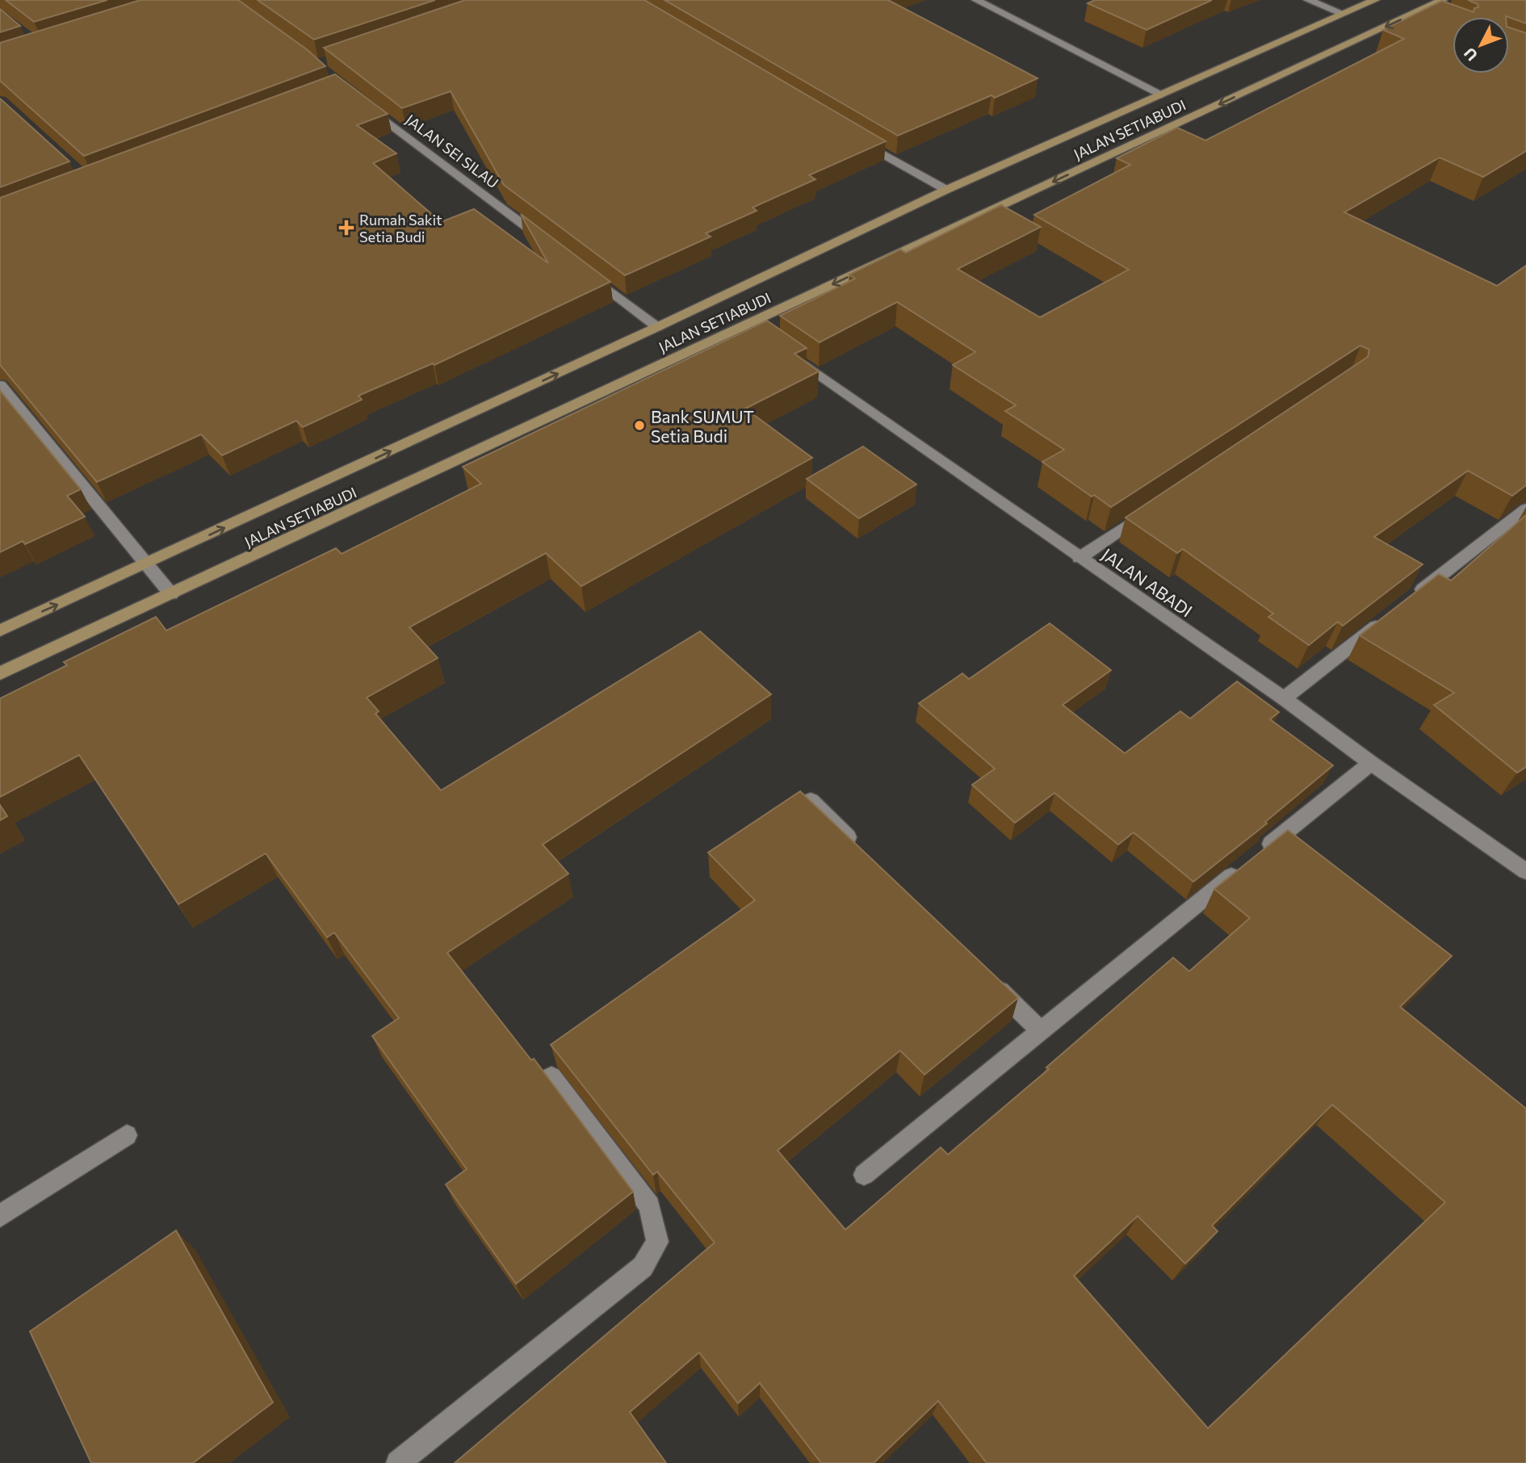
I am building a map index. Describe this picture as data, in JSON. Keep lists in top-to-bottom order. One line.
{"streets":{"main road":["JALAN SETIABUDI"],"street":["JALAN SEI SILAU","JALAN ABADI"]},"places":{"health":["Rumah Sakit Setia Budi"],"other":["Bank SUMUT Setia Budi"]},"north":"bottom left"}
